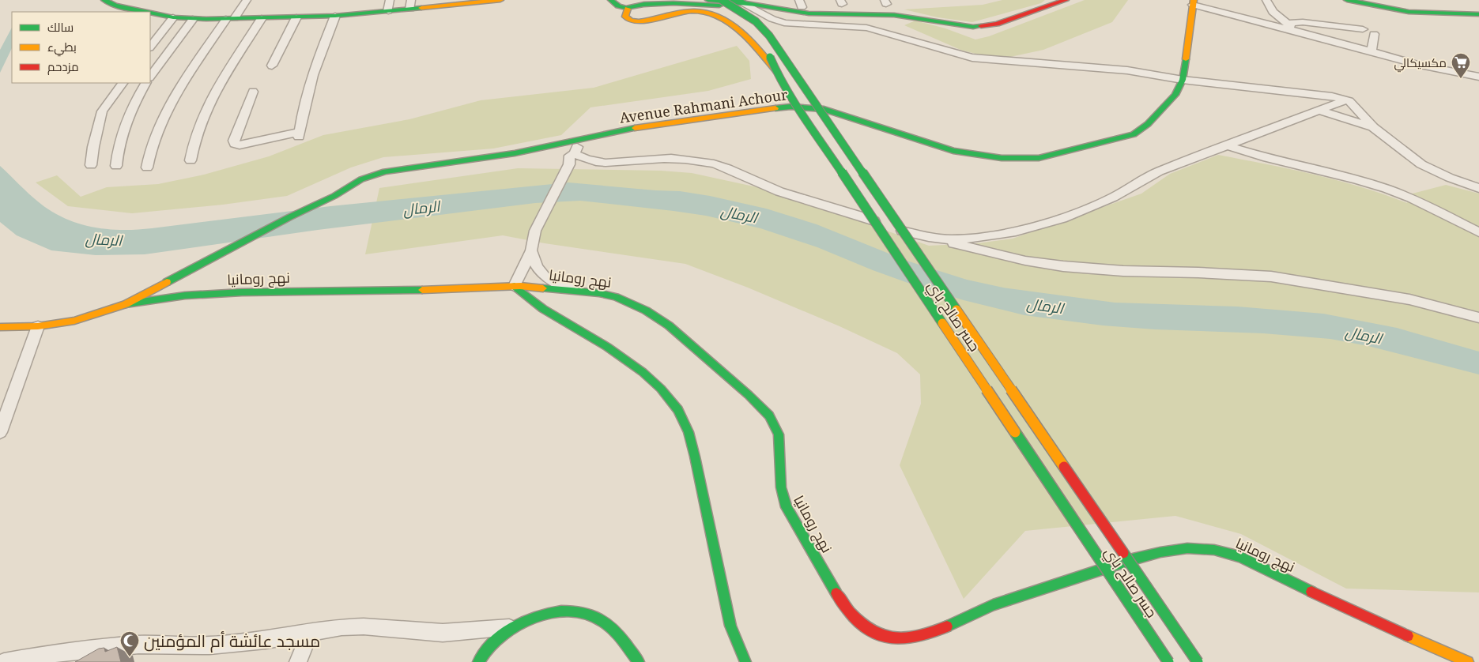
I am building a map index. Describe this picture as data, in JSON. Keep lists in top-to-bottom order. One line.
{"streets":{"main road":["Avenue Rahmani Achour","نهج رومانيا","جسر صالح باي"]},"crossings":[["Avenue Rahmani Achour","نهج رومانيا"]],"water":["الرمال"],"places":{"supermarket":["مكسيكالي"],"mosque":["مسجد عائشة أم المؤمنين"]},"legend":["سالك","بطيء","مزدحم"]}
